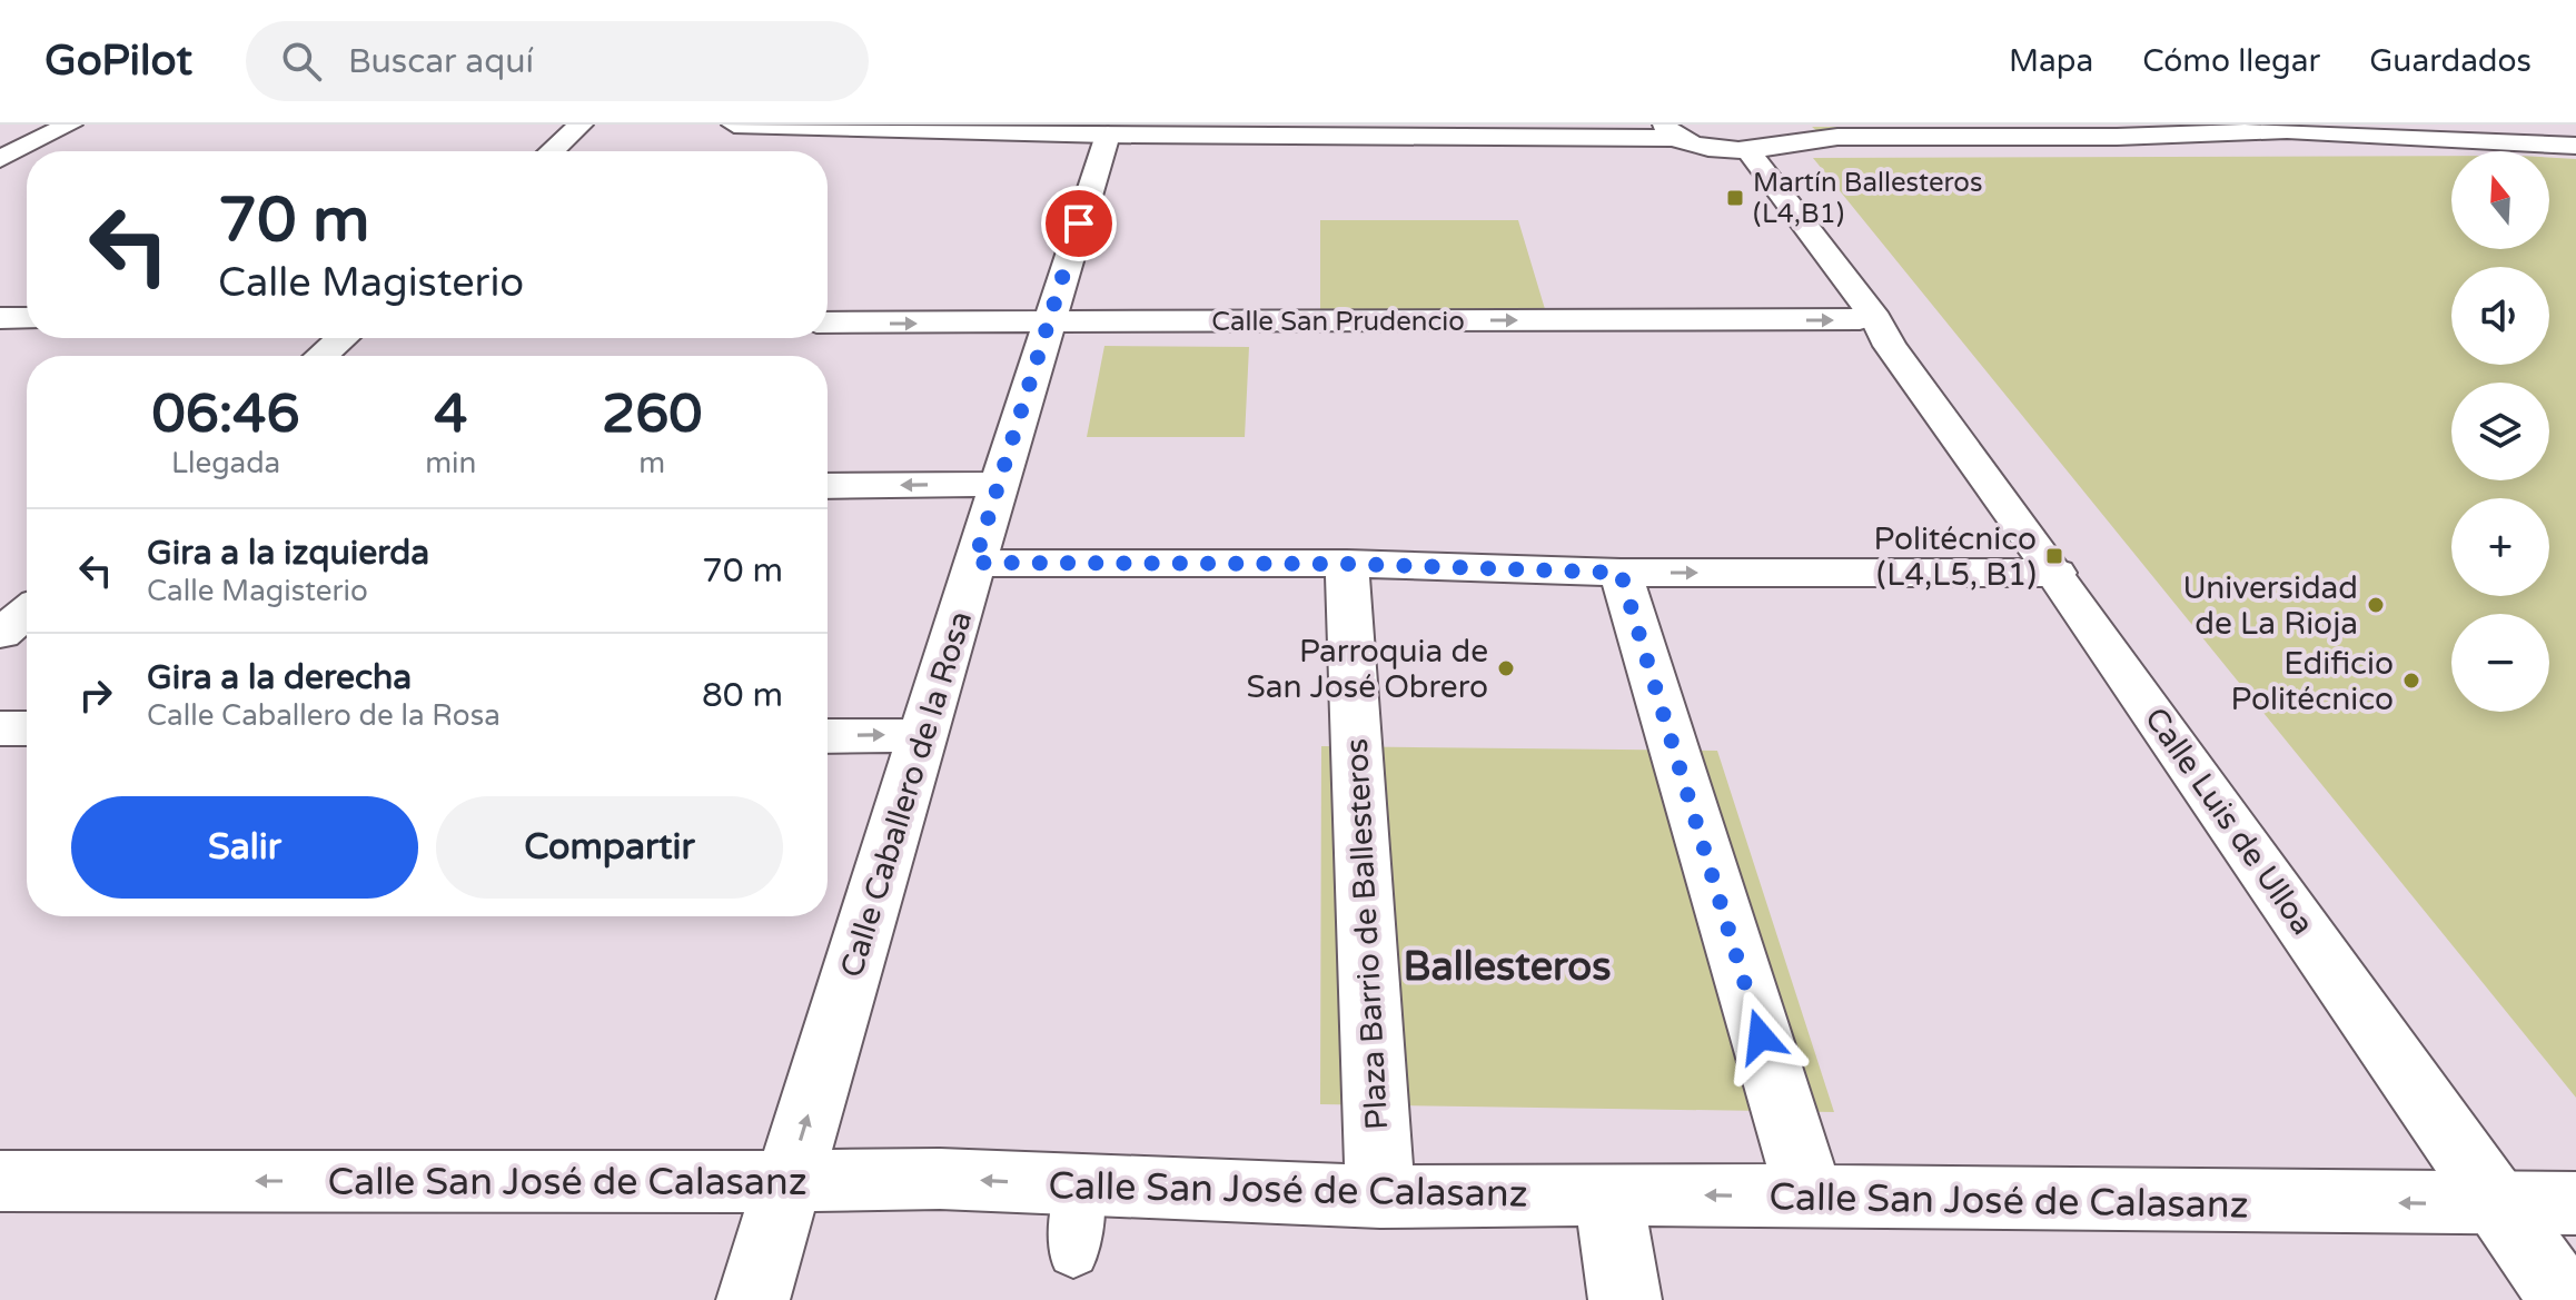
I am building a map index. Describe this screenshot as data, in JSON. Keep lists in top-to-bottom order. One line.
{"streets":{"street":["Calle San Prudencio","Calle Caballero de la Rosa","Calle Luis de Ulloa","Plaza Barrio de Ballesteros","Calle San José de Calasanz"]},"crossings":[["Calle San Prudencio","Calle Caballero de la Rosa"],["Calle San Prudencio","Calle Luis de Ulloa"],["Calle Caballero de la Rosa","Calle San José de Calasanz"],["Calle Luis de Ulloa","Calle San José de Calasanz"],["Plaza Barrio de Ballesteros","Calle San José de Calasanz"]],"one_way":["Calle Caballero de la Rosa","Calle San José de Calasanz"],"districts":["Ballesteros"],"places":{"transit":["Martín Ballesteros (L4,B1)","Politécnico (L4,L5, B1)"],"other":["Universidad de La Rioja","Parroquia de San José Obrero","Edificio Politécnico"]},"north":"top","page":{"header":"GoPilot","search":"Buscar aquí","nav":["Mapa","Cómo llegar","Guardados"],"map_buttons":["+","−"],"turn":["70 m","Calle Magisterio"],"eta":["06:46","Llegada","4","min","260","m"],"list":[{"name":"Gira a la izquierda","note":"Calle Magisterio","value":"70 m"},{"name":"Gira a la derecha","note":"Calle Caballero de la Rosa","value":"80 m"}],"buttons":["Salir","Compartir"]}}
